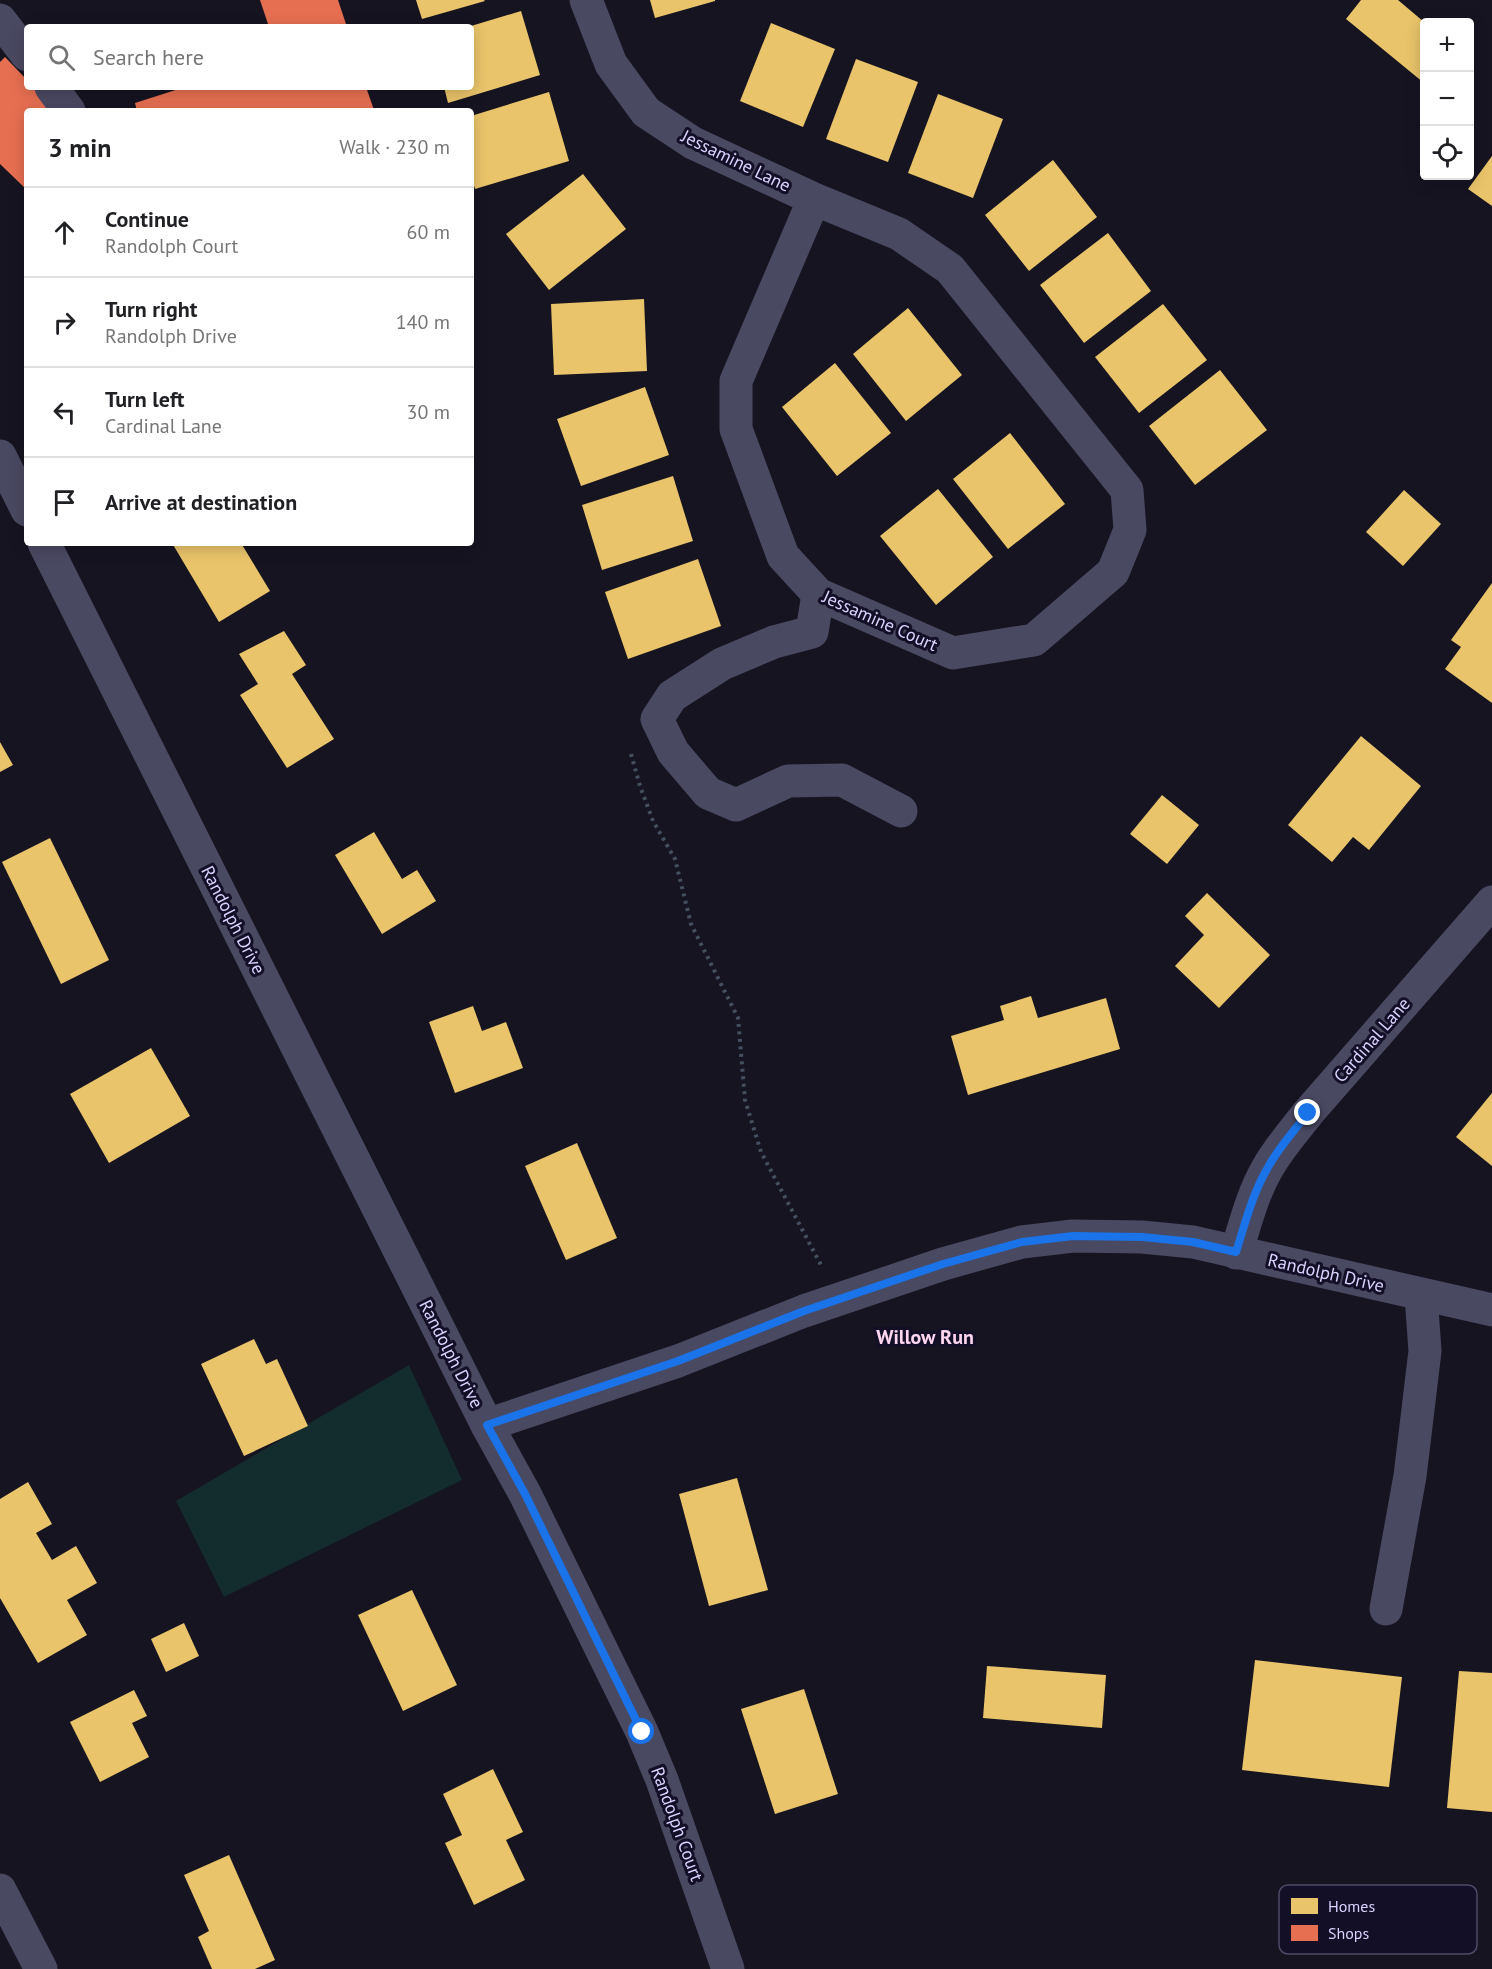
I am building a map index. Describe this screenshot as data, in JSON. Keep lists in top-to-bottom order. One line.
{"streets":{"street":["Jessamine Lane","Jessamine Court","Randolph Drive","Cardinal Lane","Randolph Court"]},"crossings":[["Jessamine Lane","Jessamine Court"],["Randolph Drive","Cardinal Lane"],["Randolph Drive","Randolph Court"]],"districts":["Willow Run"],"legend":["Homes","Shops"],"page":{"map_buttons":["+","−"],"search":"Search here","heading":["3 min","Walk · 230 m"],"list":[["Continue","Randolph Court","60 m"],["Turn right","Randolph Drive","140 m"],["Turn left","Cardinal Lane","30 m"],"Arrive at destination"]}}
